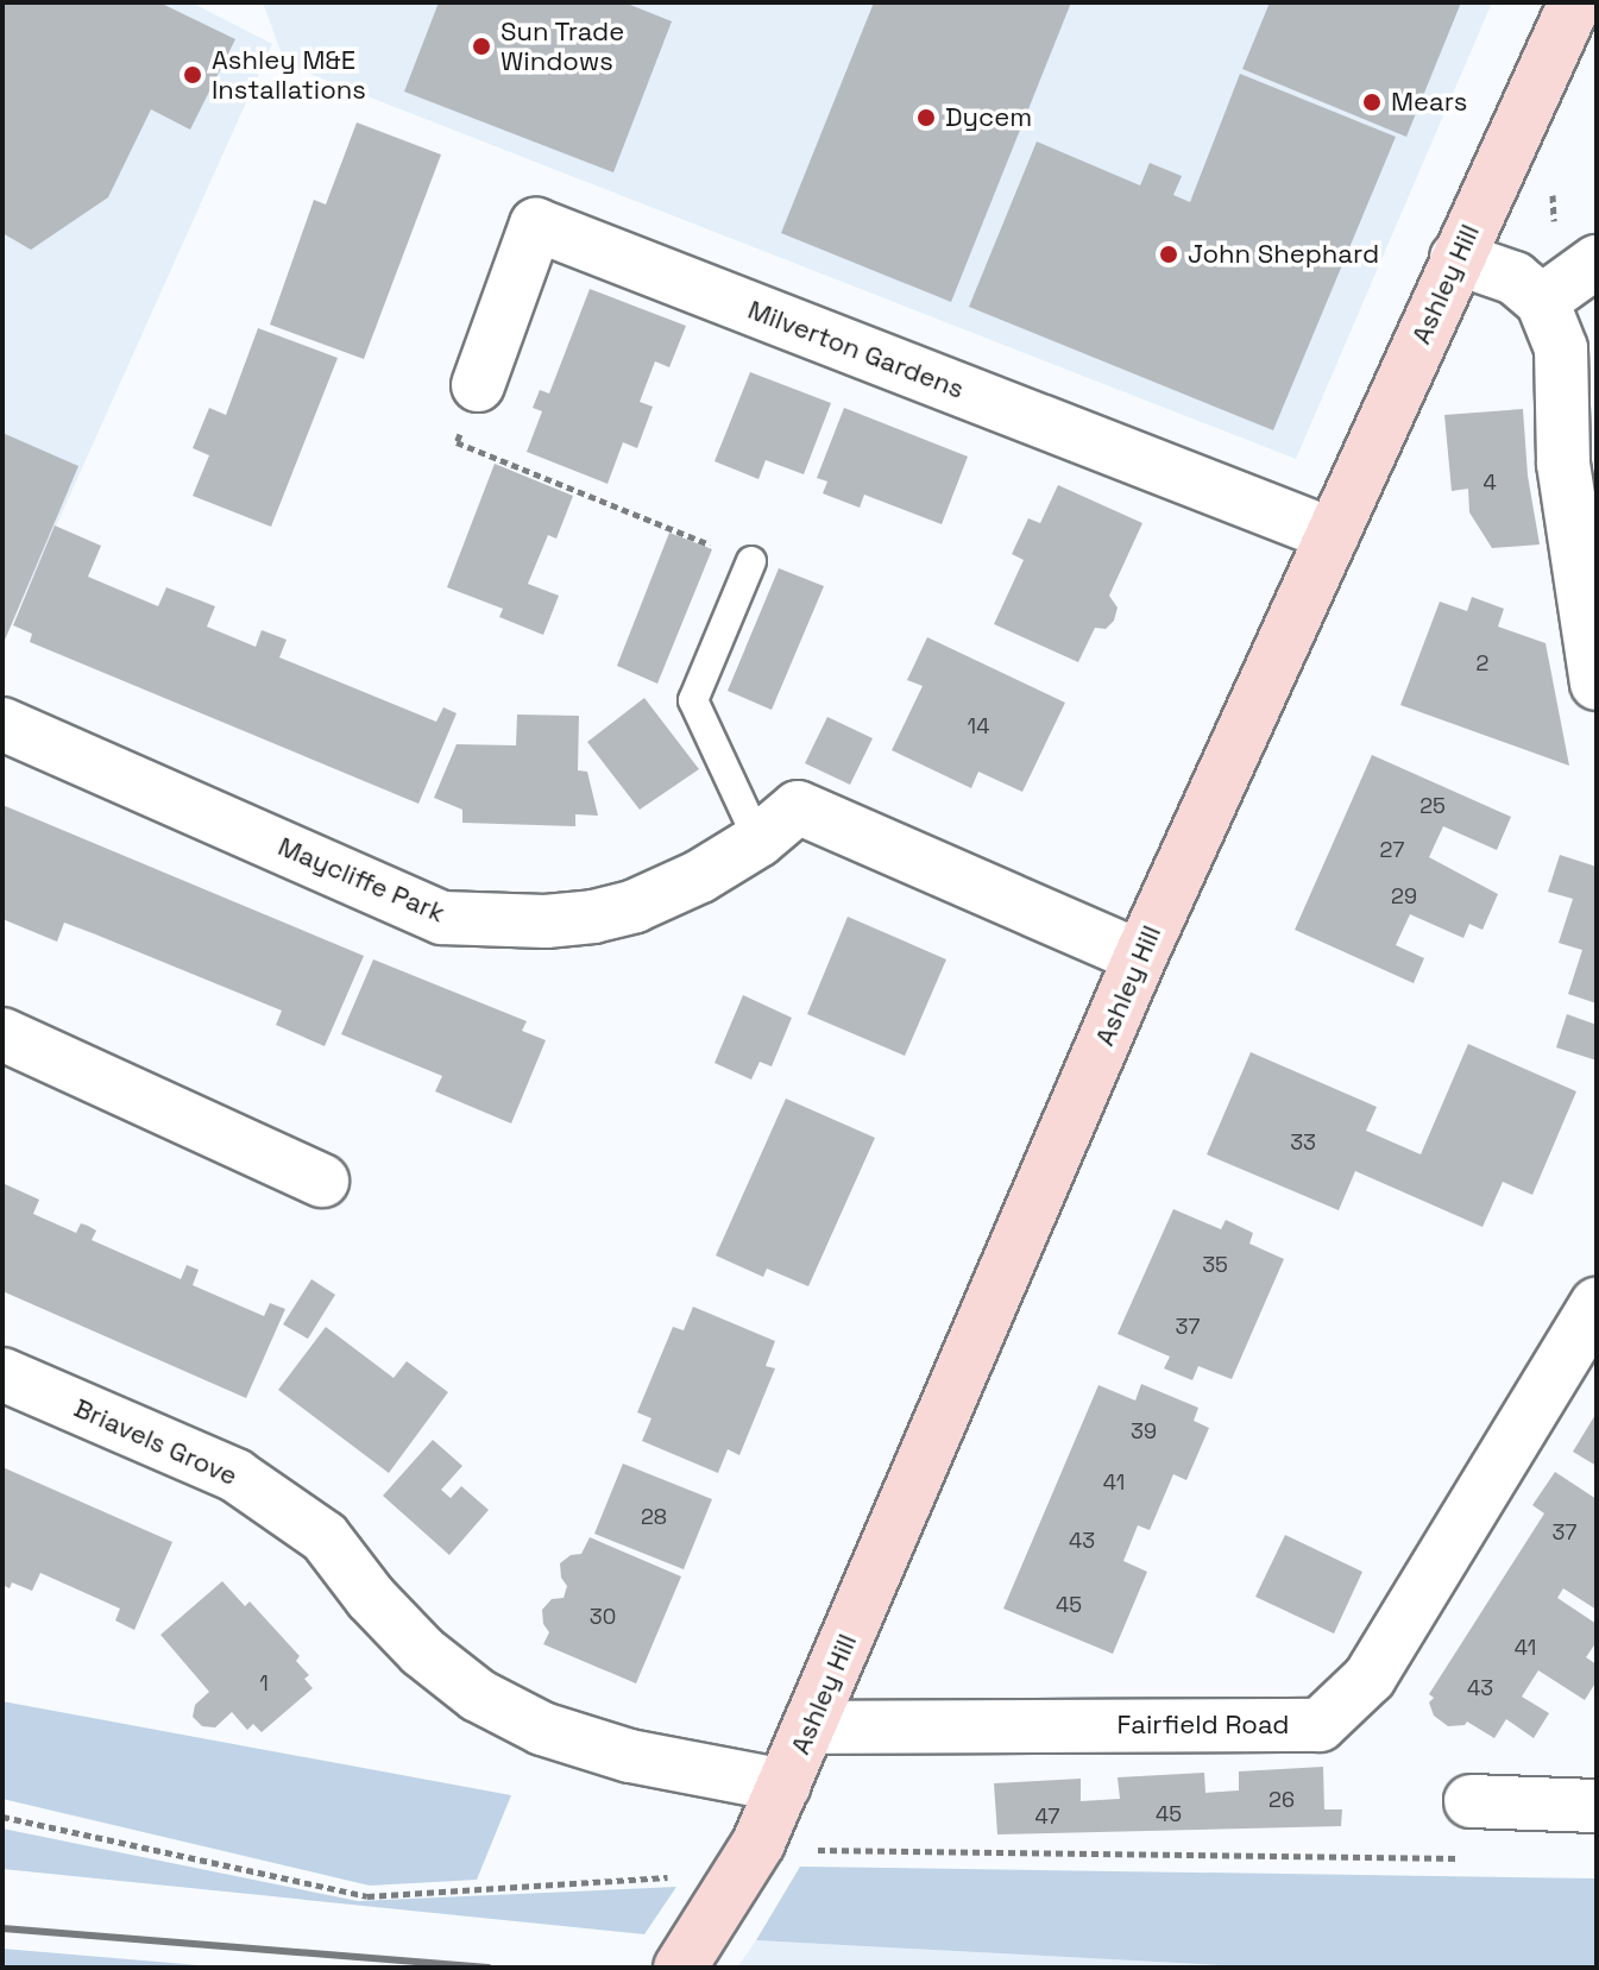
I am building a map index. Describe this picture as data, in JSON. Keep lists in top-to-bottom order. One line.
{"streets":{"main road":["Ashley Hill"],"street":["Milverton Gardens","Maycliffe Park","Briavels Grove","Fairfield Road"]},"crossings":[["Ashley Hill","Milverton Gardens"],["Ashley Hill","Maycliffe Park"],["Ashley Hill","Briavels Grove"],["Ashley Hill","Fairfield Road"]],"places":["Sun Trade Windows","Ashley M&E Installations","Mears","Dycem","John Shephard"],"house_numbers":["4","2","14","25","27","29","33","35","37","39","41","28","37","43","45","30","41","1","43","26","45","47"]}
